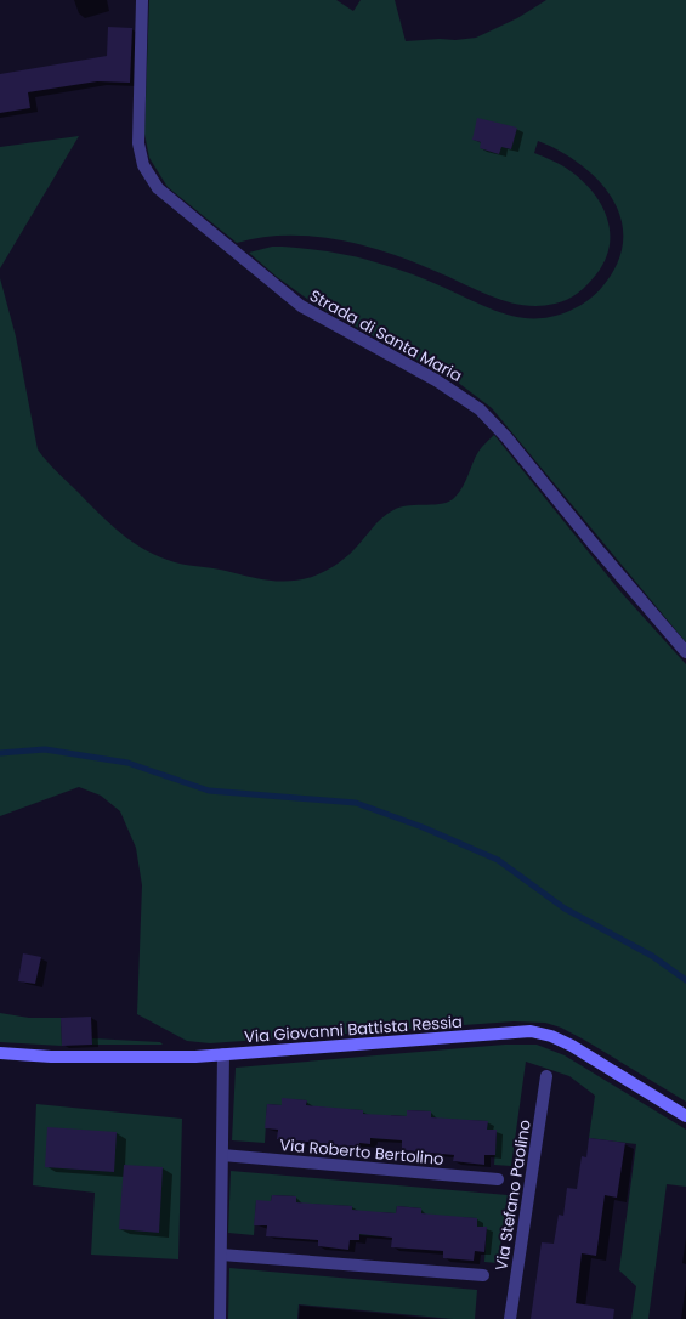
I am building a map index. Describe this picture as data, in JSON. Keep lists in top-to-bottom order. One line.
{"streets":{"street":["Strada di Santa Maria","Via Giovanni Battista Ressia","Via Roberto Bertolino","Via Stefano Paolino"]}}
